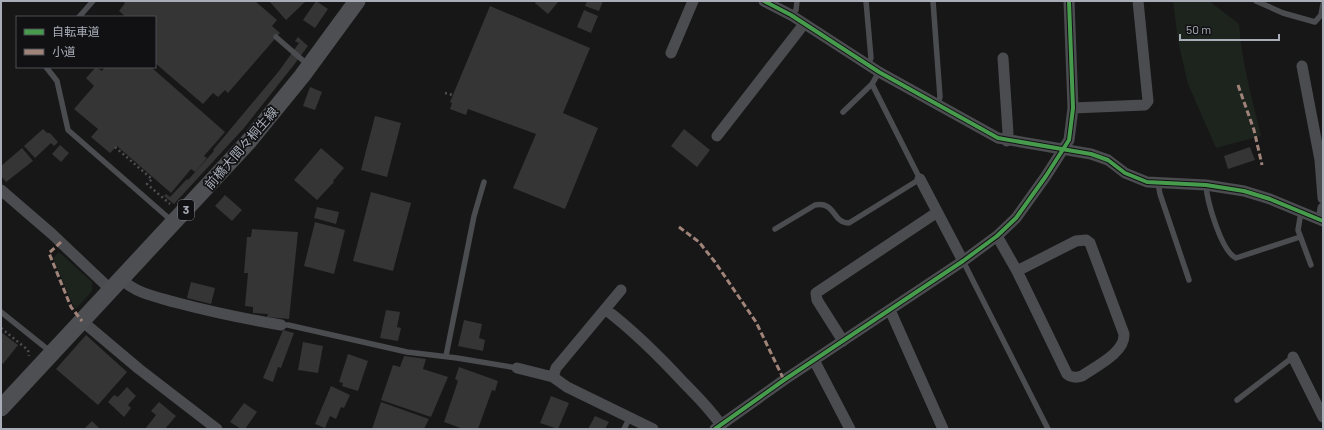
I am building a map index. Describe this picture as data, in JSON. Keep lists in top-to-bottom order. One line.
{"streets":{"main road":["前橋大間々桐生線","3"]},"legend":["自転車道","小道"],"scale_bar":"50 m"}
